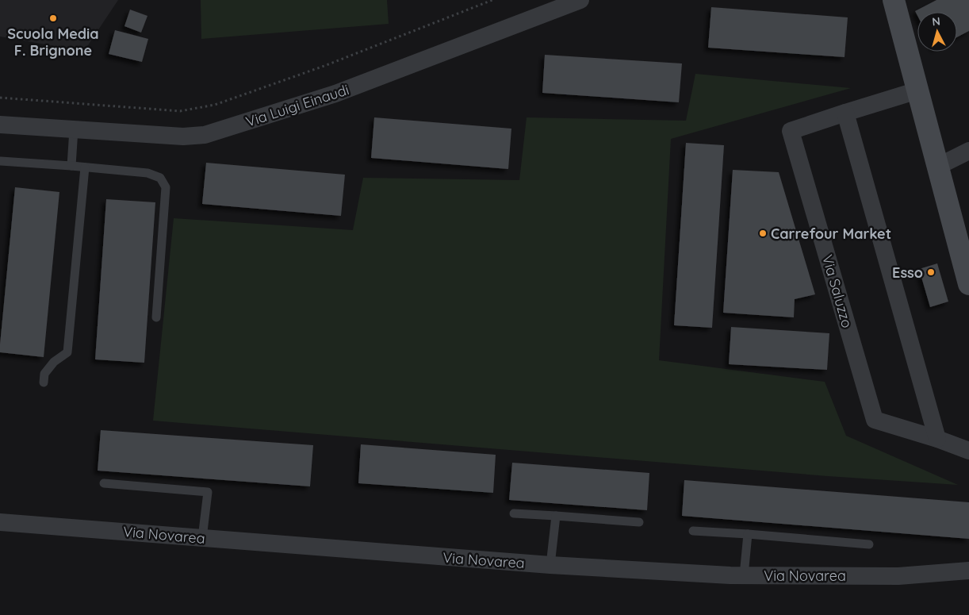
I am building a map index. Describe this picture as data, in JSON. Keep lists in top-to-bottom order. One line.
{"streets":{"street":["Via Luigi Einaudi","Via Saluzzo","Via Novarea"]},"places":["Scuola Media F. Brignone","Carrefour Market","Esso"],"north":"top"}
